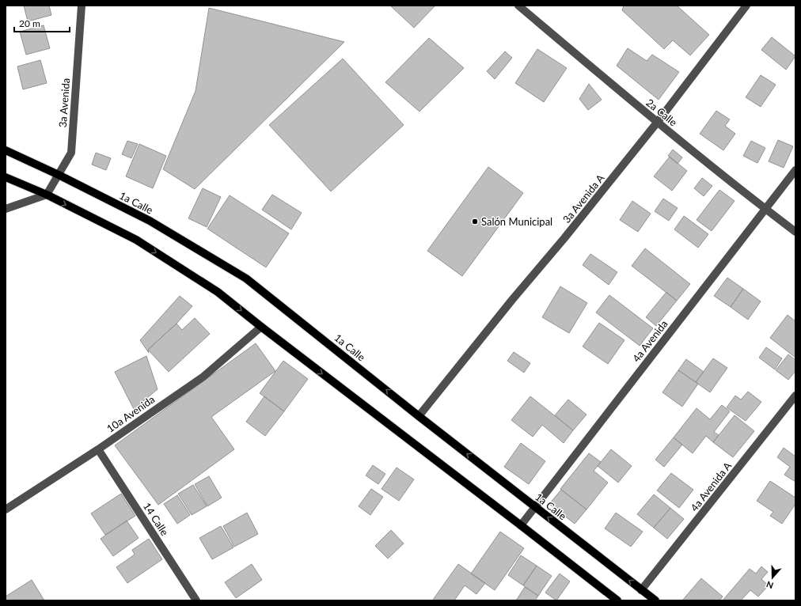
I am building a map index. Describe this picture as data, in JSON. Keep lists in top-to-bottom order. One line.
{"streets":{"main road":["1a Calle"],"street":["3a Avenida","2a Calle","3a Avenida A","4a Avenida","10a Avenida","4a Avenida A","14 Calle"]},"crossings":[["3a Avenida","1a Calle"],["2a Calle","3a Avenida A"],["2a Calle","4a Avenida"],["3a Avenida A","1a Calle"],["1a Calle","4a Avenida"],["1a Calle","4a Avenida A"],["10a Avenida","14 Calle"]],"places":["Salón Municipal"],"scale_bar":"20 m","north":"bottom"}
